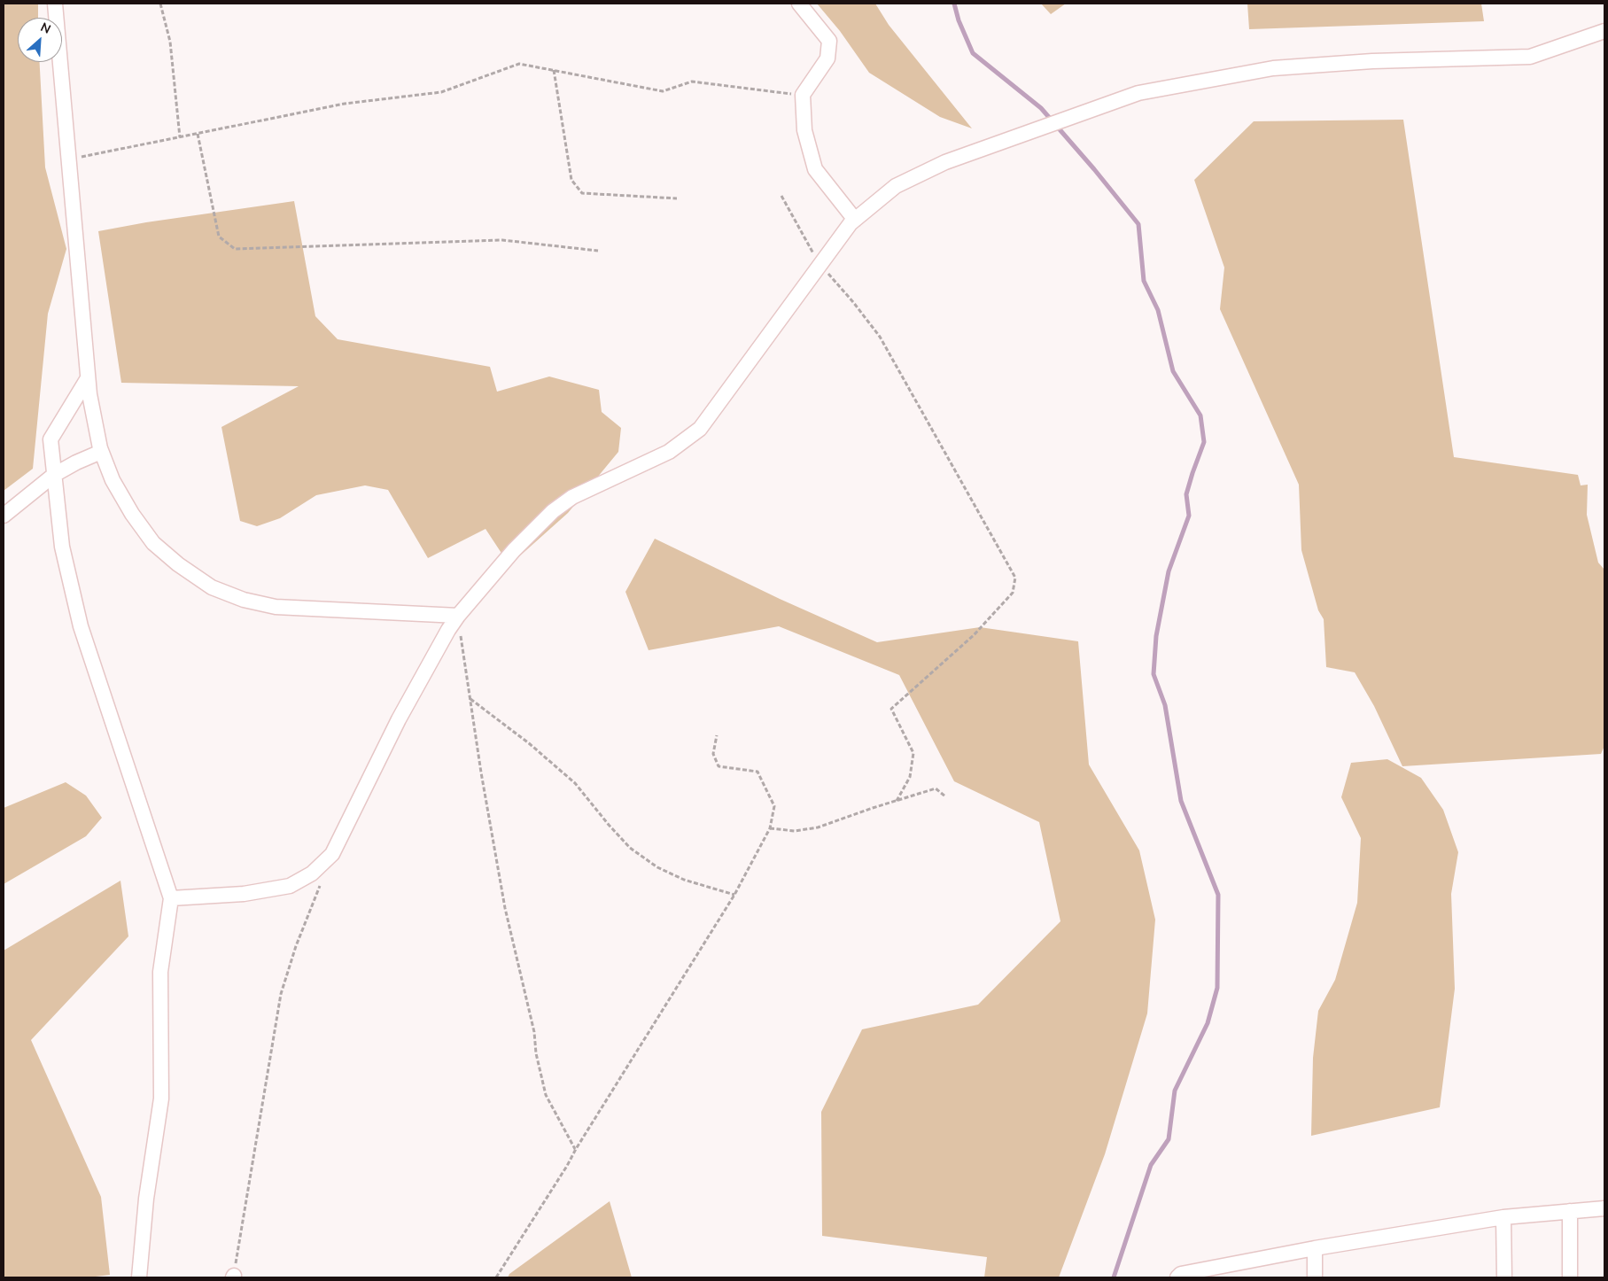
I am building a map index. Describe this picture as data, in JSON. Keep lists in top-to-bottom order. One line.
{"north":"top right"}
